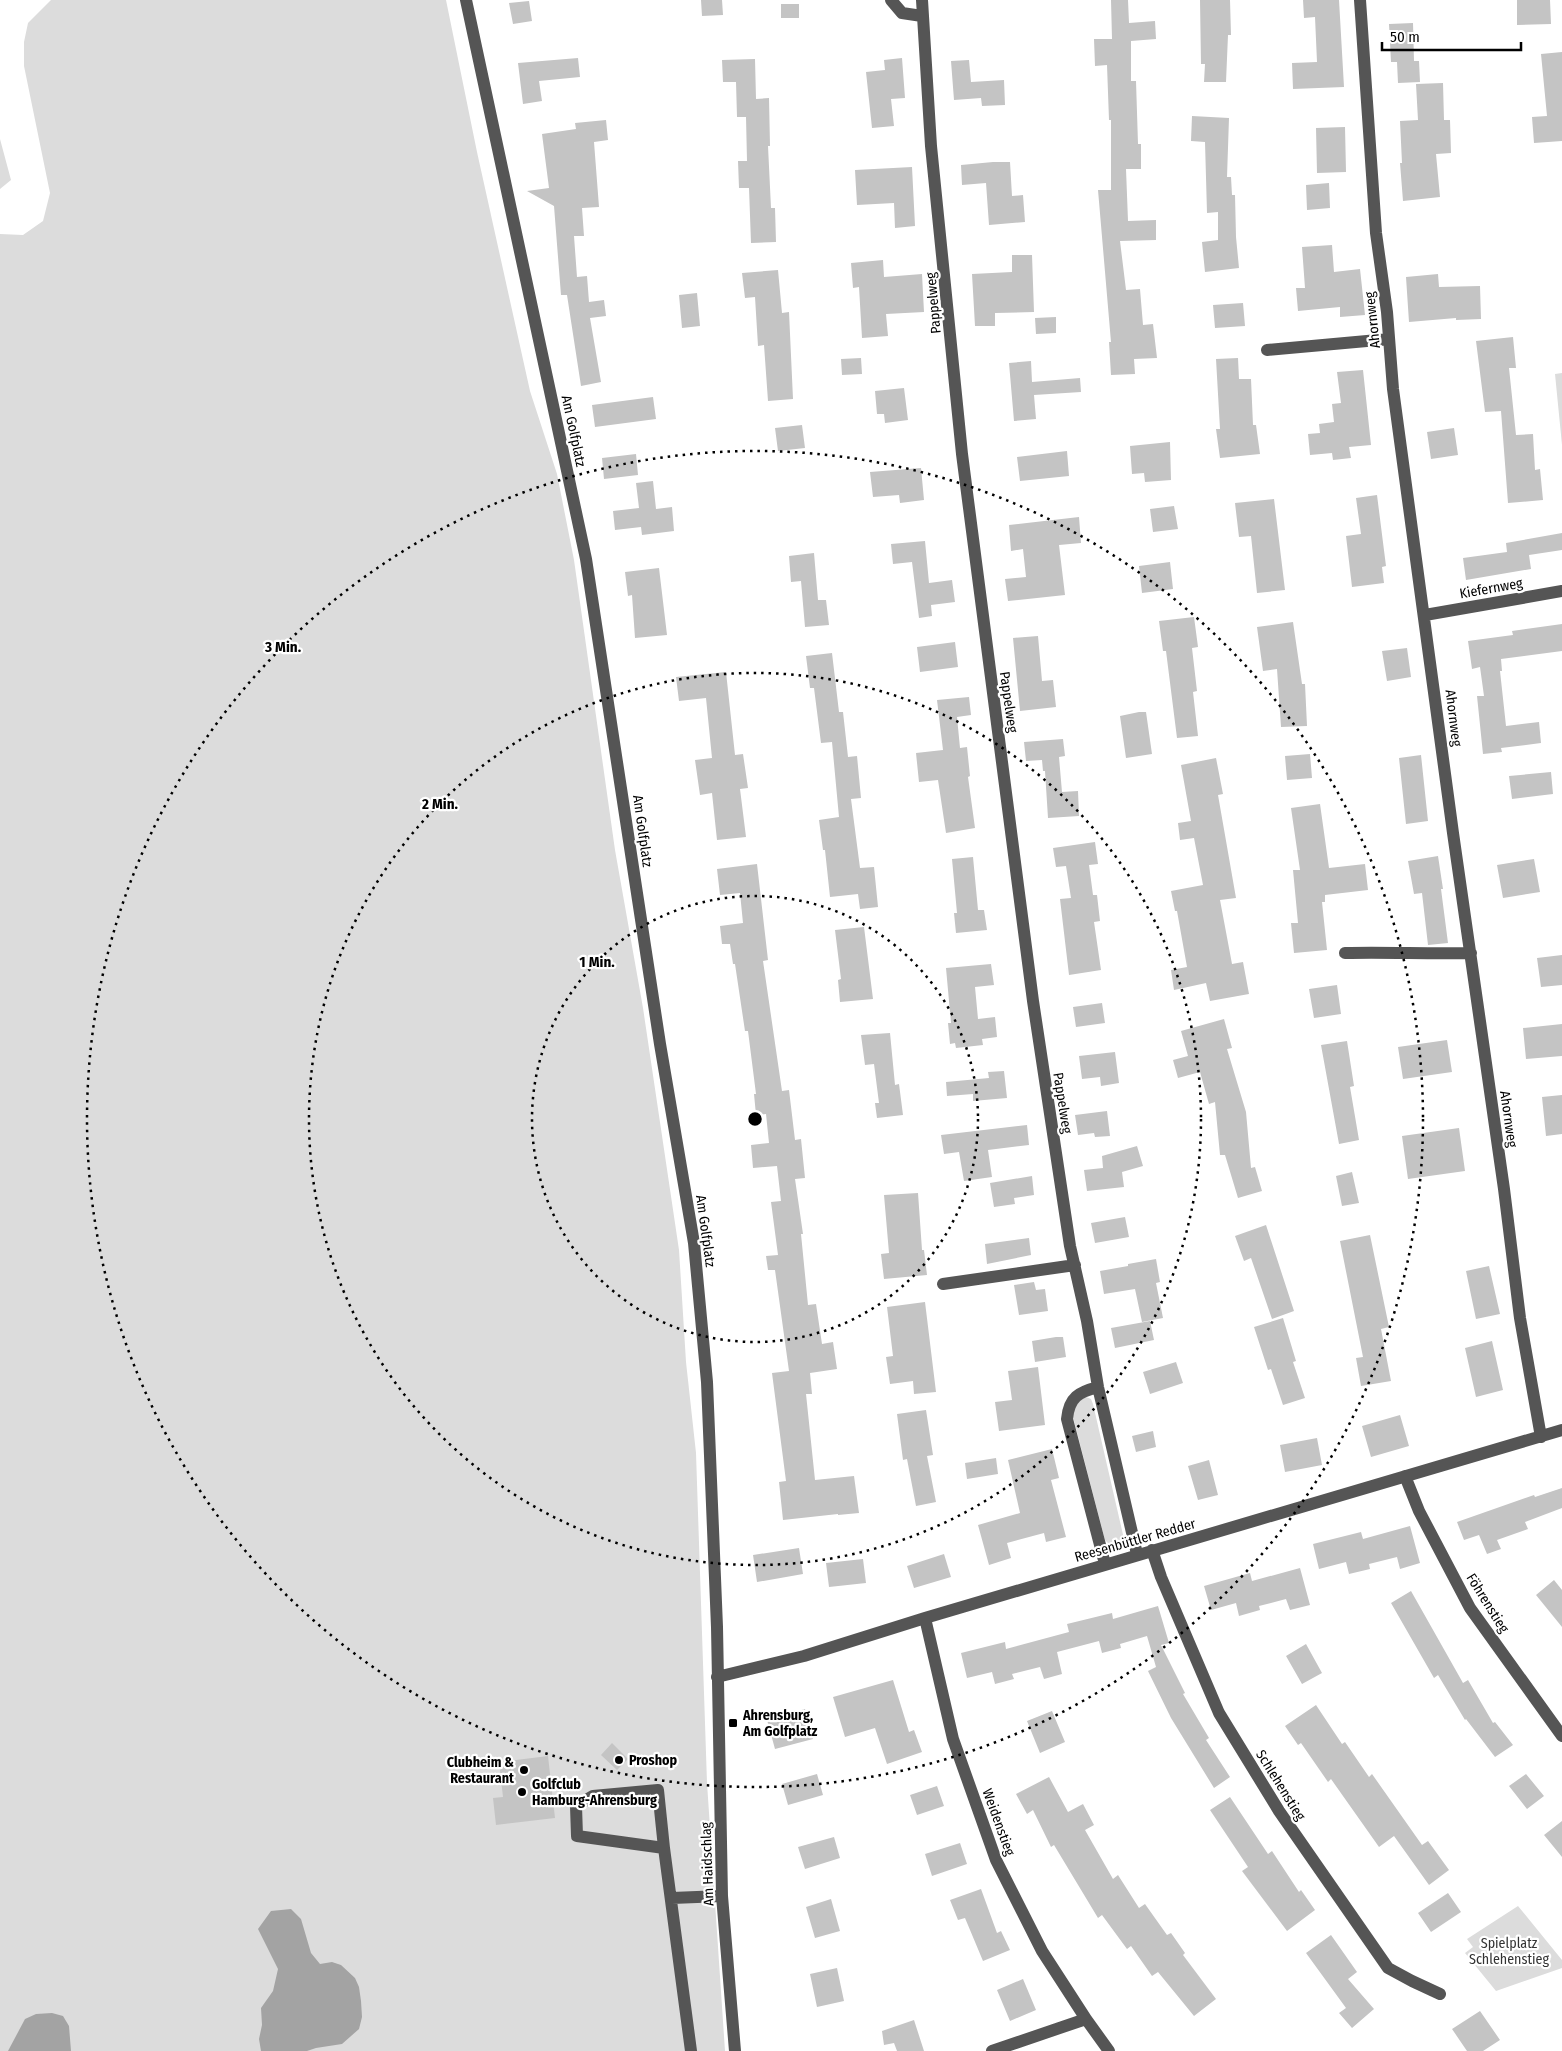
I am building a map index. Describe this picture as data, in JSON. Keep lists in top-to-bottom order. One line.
{"streets":{"street":["Pappelweg","Ahornweg","Am Golfplatz","Kiefernweg","Reesenbüttler Redder","Föhrenstieg","Schlehenstieg","Weidenstieg","Am Haidschlag"]},"crossings":[["Pappelweg","Reesenbüttler Redder"],["Ahornweg","Kiefernweg"],["Ahornweg","Reesenbüttler Redder"],["Am Golfplatz","Reesenbüttler Redder"],["Am Golfplatz","Am Haidschlag"],["Reesenbüttler Redder","Föhrenstieg"],["Reesenbüttler Redder","Schlehenstieg"],["Reesenbüttler Redder","Weidenstieg"],["Reesenbüttler Redder","Am Haidschlag"]],"parks":["Spielplatz Schlehenstieg"],"places":{"transit":["Ahrensburg, Am Golfplatz"],"other":["Proshop","Clubheim & Restaurant","Golfclub Hamburg-Ahrensburg"]},"scale_bar":"50 m","rings":["3 Min.","2 Min.","1 Min."]}
